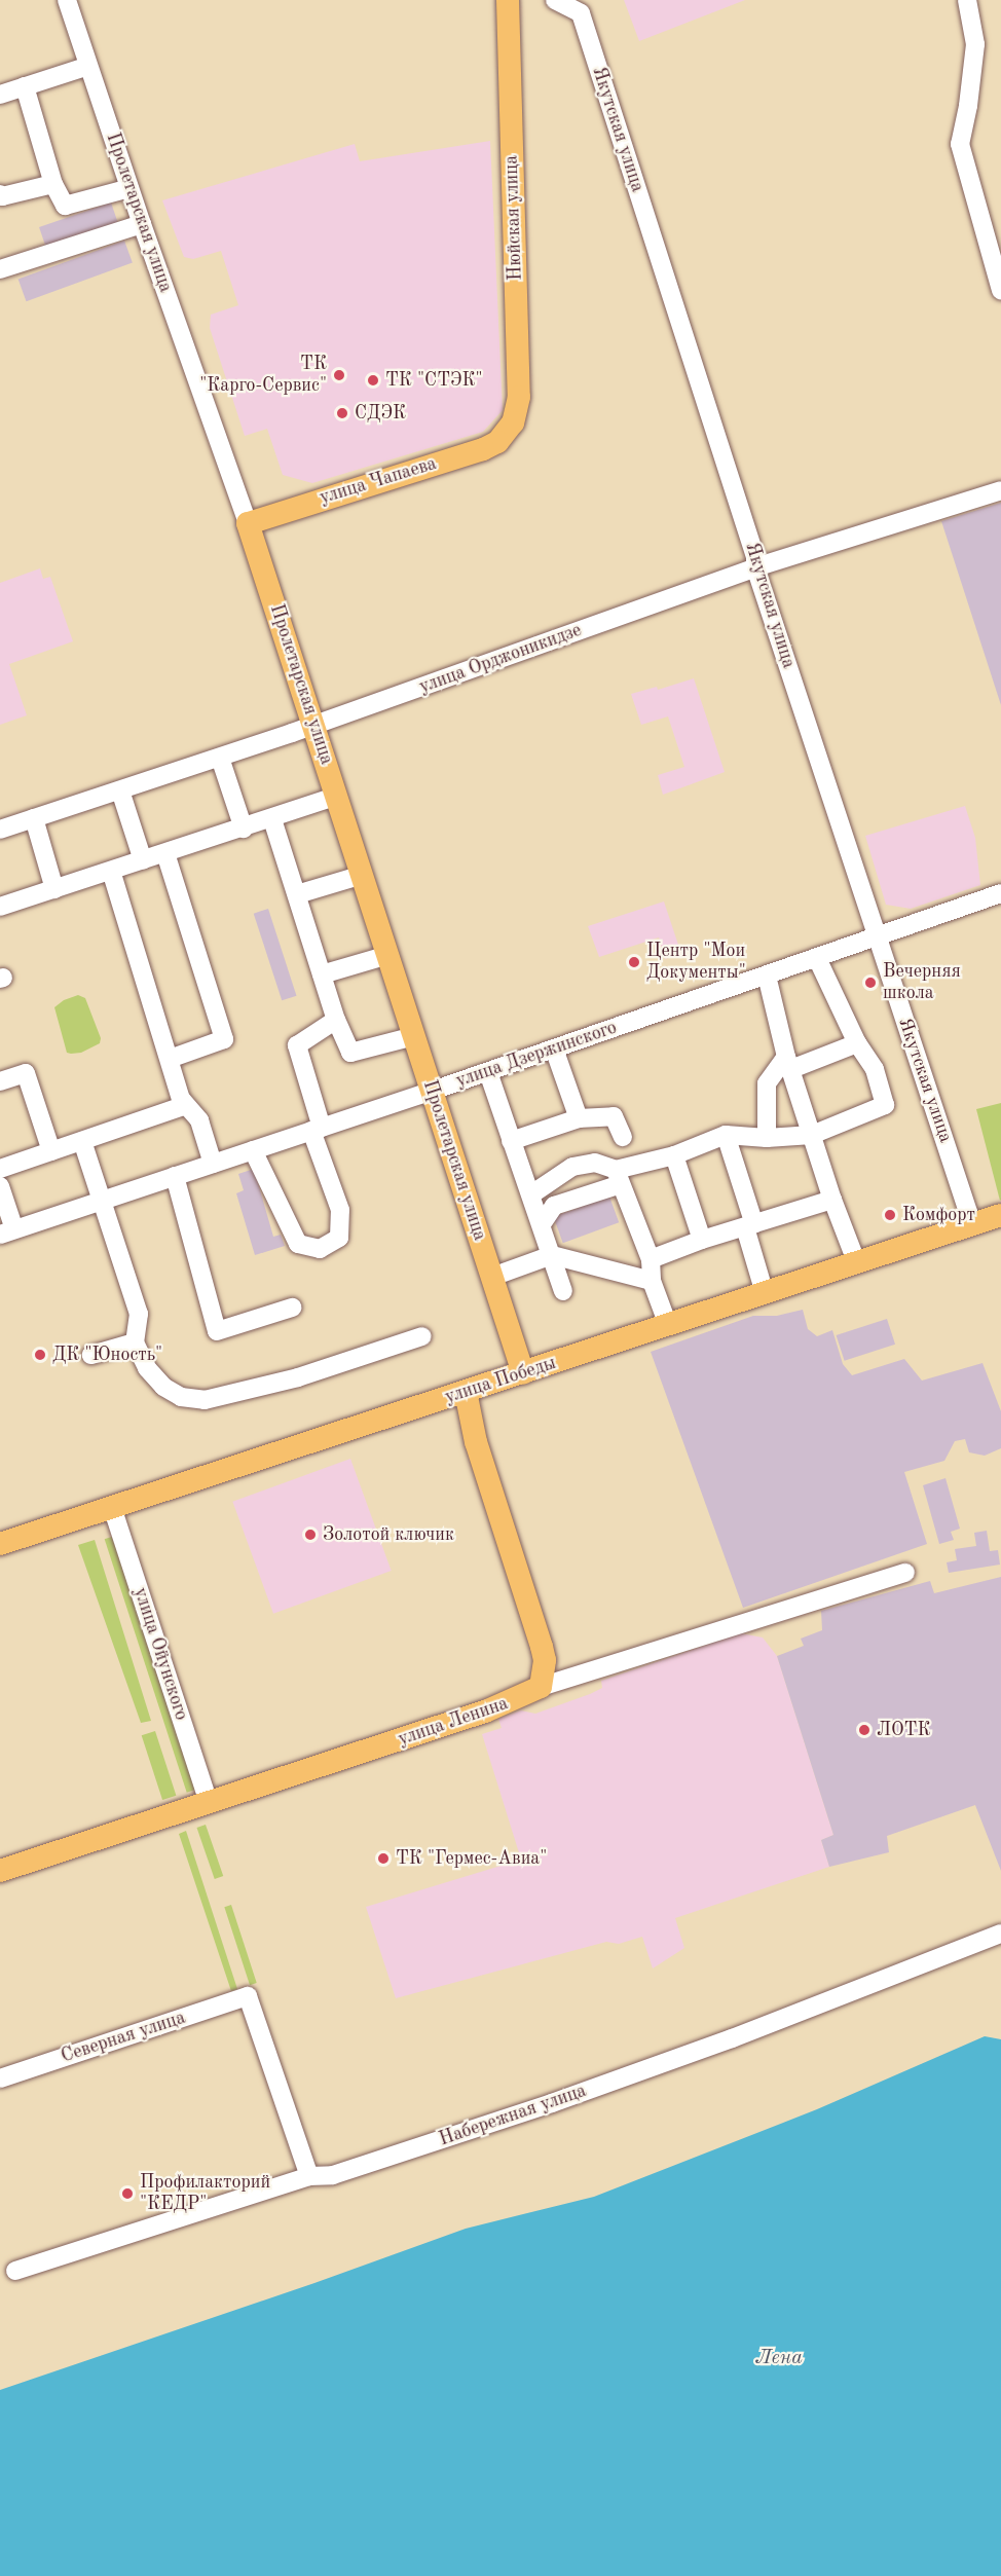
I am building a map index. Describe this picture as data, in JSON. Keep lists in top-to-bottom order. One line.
{"streets":{"main road":["Пролетарская улица","Нюйская улица","улица Чапаева","улица Победы","улица Ленина"],"street":["Якутская улица","улица Орджоникидзе","улица Дзержинского","улица Ойунского","Северная улица","Набережная улица"]},"crossings":[["Якутская улица","улица Орджоникидзе"],["Якутская улица","улица Дзержинского"],["Якутская улица","улица Победы"],["Пролетарская улица","улица Чапаева"],["Пролетарская улица","улица Орджоникидзе"],["Пролетарская улица","улица Дзержинского"],["Пролетарская улица","улица Победы"],["Нюйская улица","улица Чапаева"],["улица Победы","улица Ойунского"],["улица Ойунского","улица Ленина"],["Северная улица","Набережная улица"]],"water":["Лена"],"places":["ТК \"Карго-Сервис\"","ТК \"СТЭК\"","СДЭК","Центр \"Мои Документы\"","Вечерняя школа","Комфорт","ДК \"Юность\"","Золотой ключик","ЛОТК","ТК \"Гермес-Авиа\"","Профилакторий \"КЕДР\""]}
